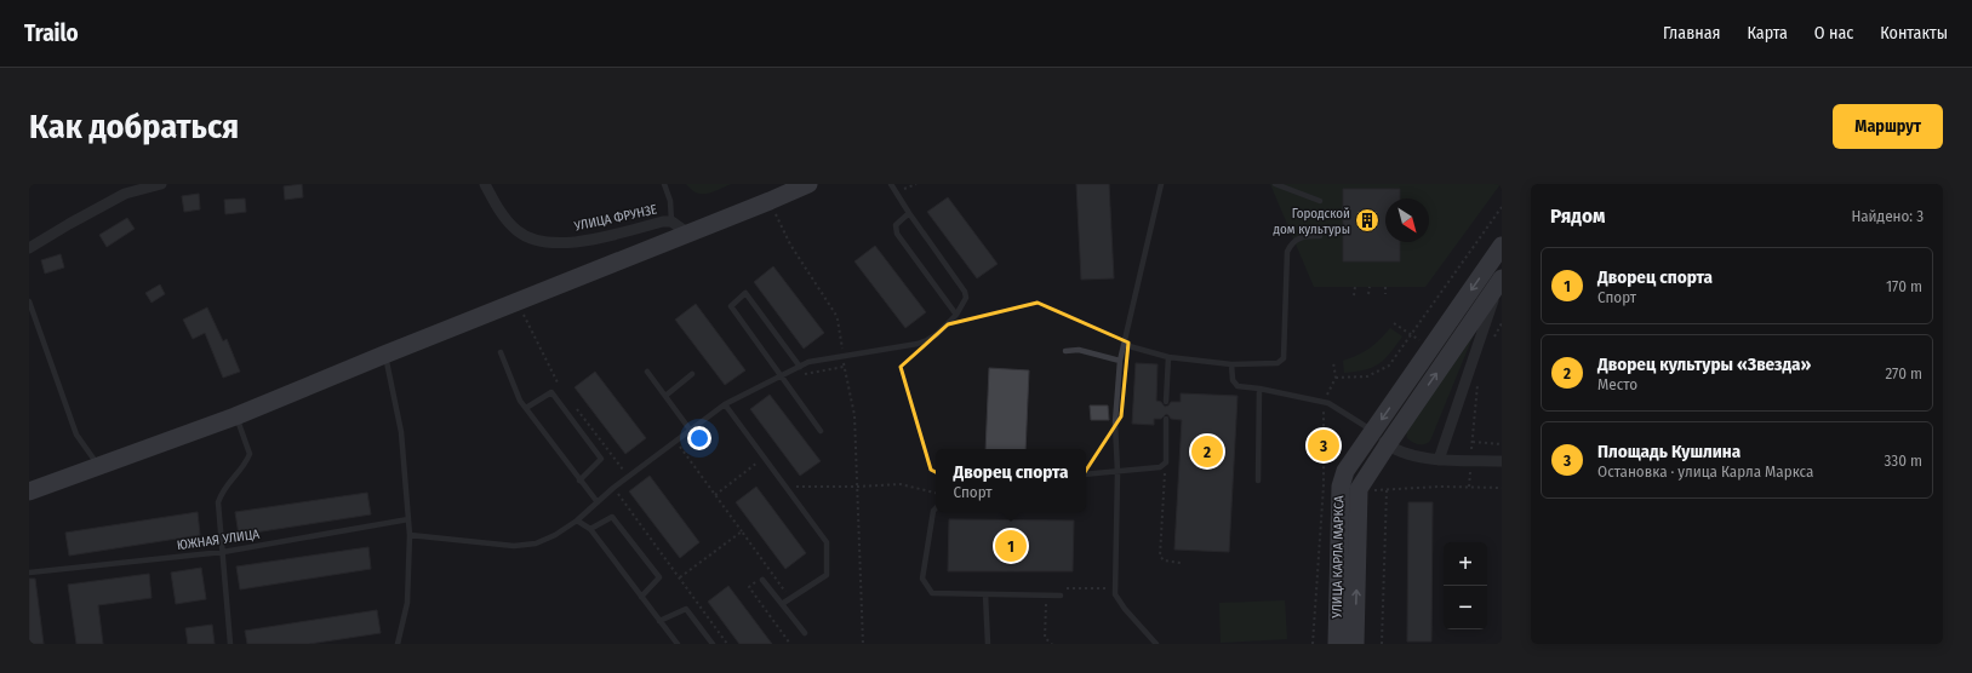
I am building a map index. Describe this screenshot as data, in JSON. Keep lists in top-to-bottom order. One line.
{"streets":{"main road":["УЛИЦА КАРЛА МАРКСА"],"street":["УЛИЦА ФРУНЗЕ"],"lane":["ЮЖНАЯ УЛИЦА"]},"places":{"building":["Городской дом культуры"]},"north":"bottom right","page":{"header":"Trailo","nav":["Главная","Карта","О нас","Контакты"],"buttons":"Маршрут","title":"Как добраться","heading":["Рядом","Найдено: 3"],"list":[{"mark":"1","name":"Дворец спорта","note":"Спорт","value":"170 m"},{"mark":"2","name":"Дворец культуры «Звезда»","note":"Место","value":"270 m"},{"mark":"3","name":"Площадь Кушлина","note":"Остановка · улица Карла Маркса","value":"330 m"}],"pins":["3","2","1"],"popup":["Дворец спорта","Спорт"],"map_buttons":["+","−"]}}
